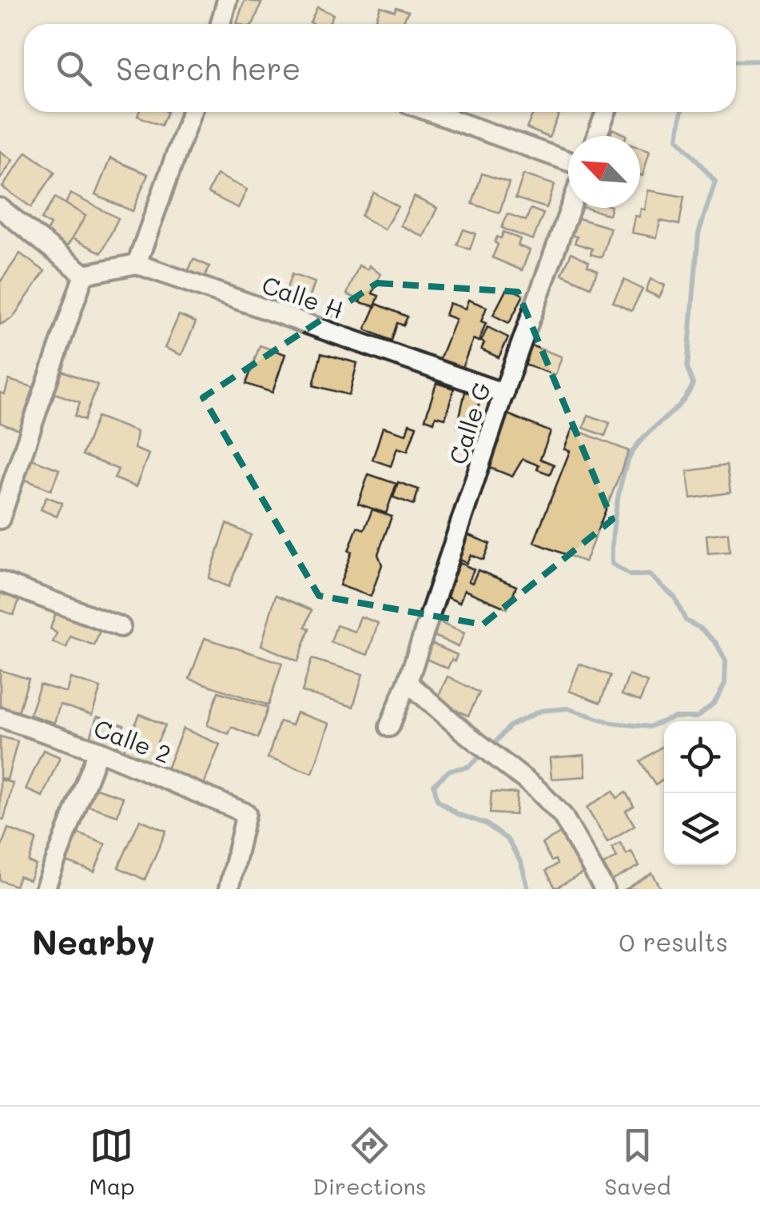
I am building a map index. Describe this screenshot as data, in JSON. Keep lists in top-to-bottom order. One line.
{"streets":{"street":["Calle H","Calle G","Calle 2"]},"crossings":[["Calle H","Calle G"]],"north":"top left","page":{"search":"Search here","heading":["Nearby","0 results"],"nav":["Map","Directions","Saved"]}}
